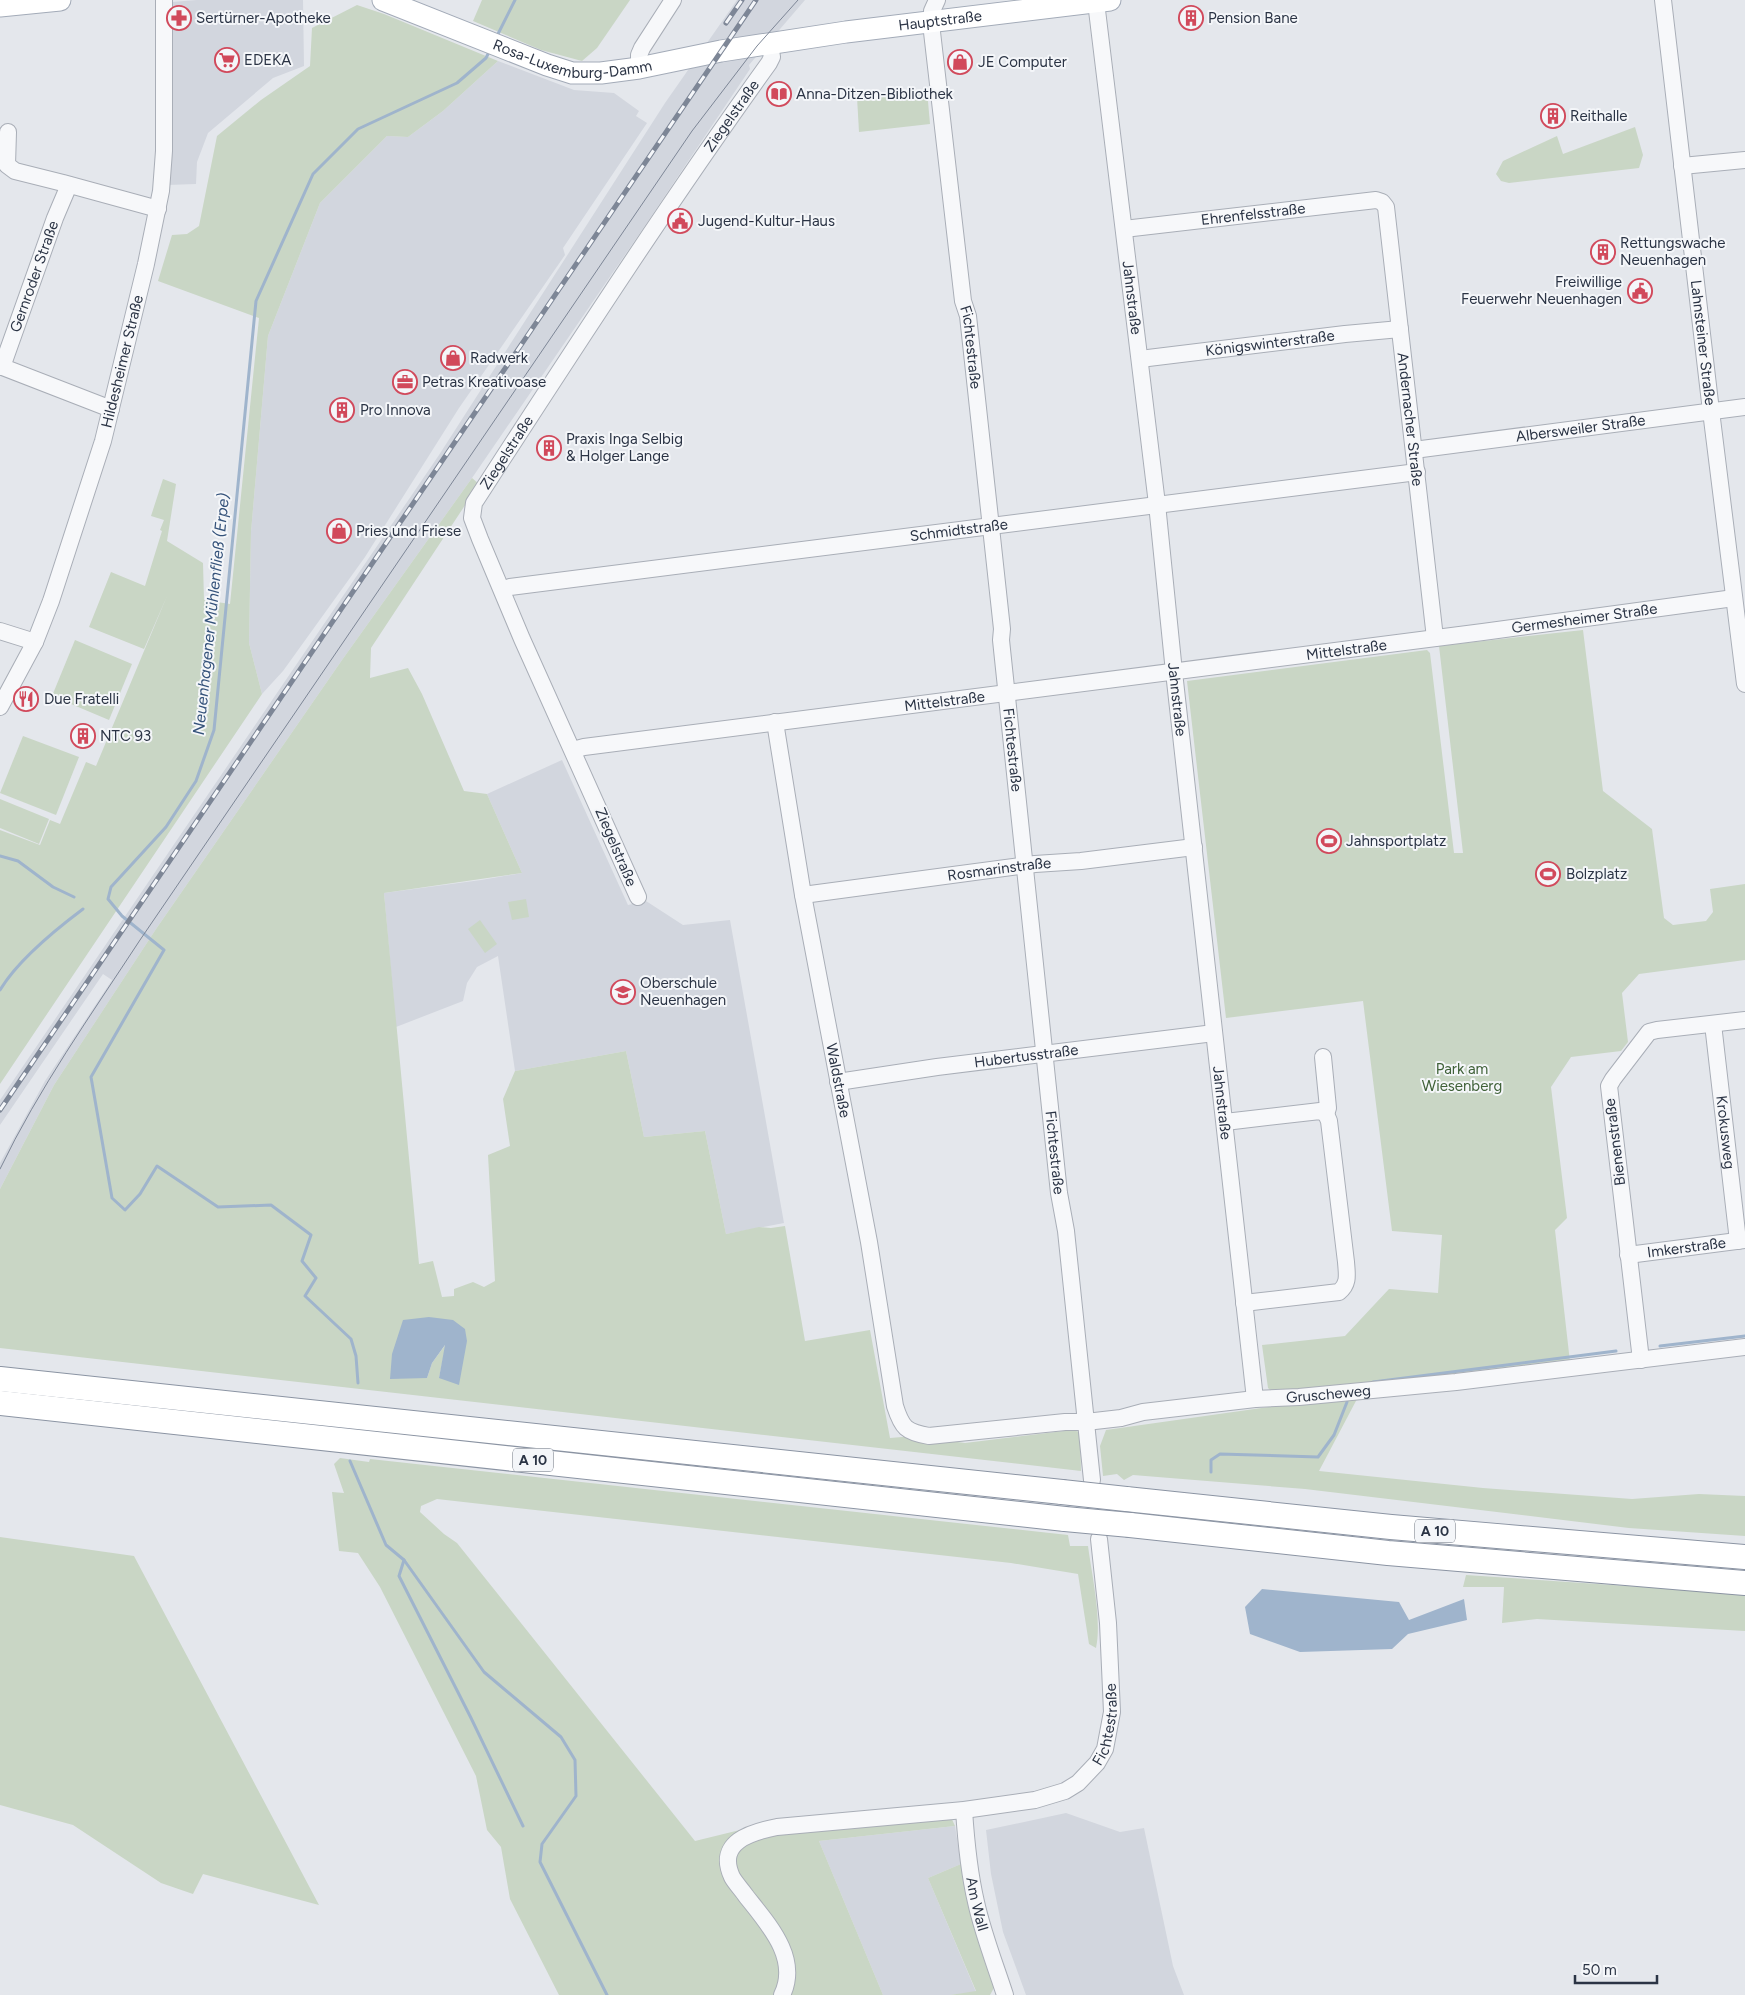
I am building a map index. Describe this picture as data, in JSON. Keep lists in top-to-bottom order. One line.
{"streets":{"highway":["A 10"],"main road":["Hauptstraße","Rosa-Luxemburg-Damm"],"street":["Ziegelstraße","Ehrenfelsstraße","Gernroder Straße","Jahnstraße","Königswinterstraße","Lahnsteiner Straße","Fichtestraße","Hildesheimer Straße","Andernacher Straße","Albersweiler Straße","Schmidtstraße","Germesheimer Straße","Mittelstraße","Rosmarinstraße","Hubertusstraße","Waldstraße","Krokusweg","Bienenstraße","Imkerstraße","Gruscheweg","Am Wall"]},"crossings":[["Hauptstraße","Rosa-Luxemburg-Damm"],["Hauptstraße","Ziegelstraße"],["Hauptstraße","Jahnstraße"],["Hauptstraße","Fichtestraße"],["Rosa-Luxemburg-Damm","Ziegelstraße"],["Ziegelstraße","Schmidtstraße"],["Ziegelstraße","Mittelstraße"],["Ehrenfelsstraße","Jahnstraße"],["Ehrenfelsstraße","Andernacher Straße"],["Jahnstraße","Königswinterstraße"],["Jahnstraße","Schmidtstraße"],["Jahnstraße","Mittelstraße"],["Jahnstraße","Rosmarinstraße"],["Jahnstraße","Hubertusstraße"],["Jahnstraße","Gruscheweg"],["Königswinterstraße","Andernacher Straße"],["Lahnsteiner Straße","Albersweiler Straße"],["Lahnsteiner Straße","Germesheimer Straße"],["Fichtestraße","Schmidtstraße"],["Fichtestraße","Mittelstraße"],["Fichtestraße","Rosmarinstraße"],["Fichtestraße","Hubertusstraße"],["Fichtestraße","Gruscheweg"],["Fichtestraße","Am Wall"],["Andernacher Straße","Albersweiler Straße"],["Andernacher Straße","Schmidtstraße"],["Andernacher Straße","Germesheimer Straße"],["Andernacher Straße","Mittelstraße"],["Germesheimer Straße","Mittelstraße"],["Mittelstraße","Waldstraße"],["Rosmarinstraße","Waldstraße"],["Hubertusstraße","Waldstraße"],["Waldstraße","Gruscheweg"],["Krokusweg","Bienenstraße"],["Krokusweg","Imkerstraße"],["Bienenstraße","Imkerstraße"],["Bienenstraße","Gruscheweg"]],"water":["Neuenhagener Mühlenfließ (Erpe)"],"parks":["Park am Wiesenberg"],"places":{"pharmacy":["Sertürner-Apotheke"],"building":["Pension Bane","Reithalle","Rettungswache Neuenhagen","Pro Innova","Praxis Inga Selbig & Holger Lange","NTC 93"],"supermarket":["EDEKA"],"shop":["JE Computer","Radwerk","Pries und Friese"],"library":["Anna-Ditzen-Bibliothek"],"public building":["Jugend-Kultur-Haus","Freiwillige Feuerwehr Neuenhagen"],"office":["Petras Kreativoase"],"restaurant":["Due Fratelli"],"sports":["Jahnsportplatz","Bolzplatz"],"school or university":["Oberschule Neuenhagen"]},"scale_bar":"50 m"}
